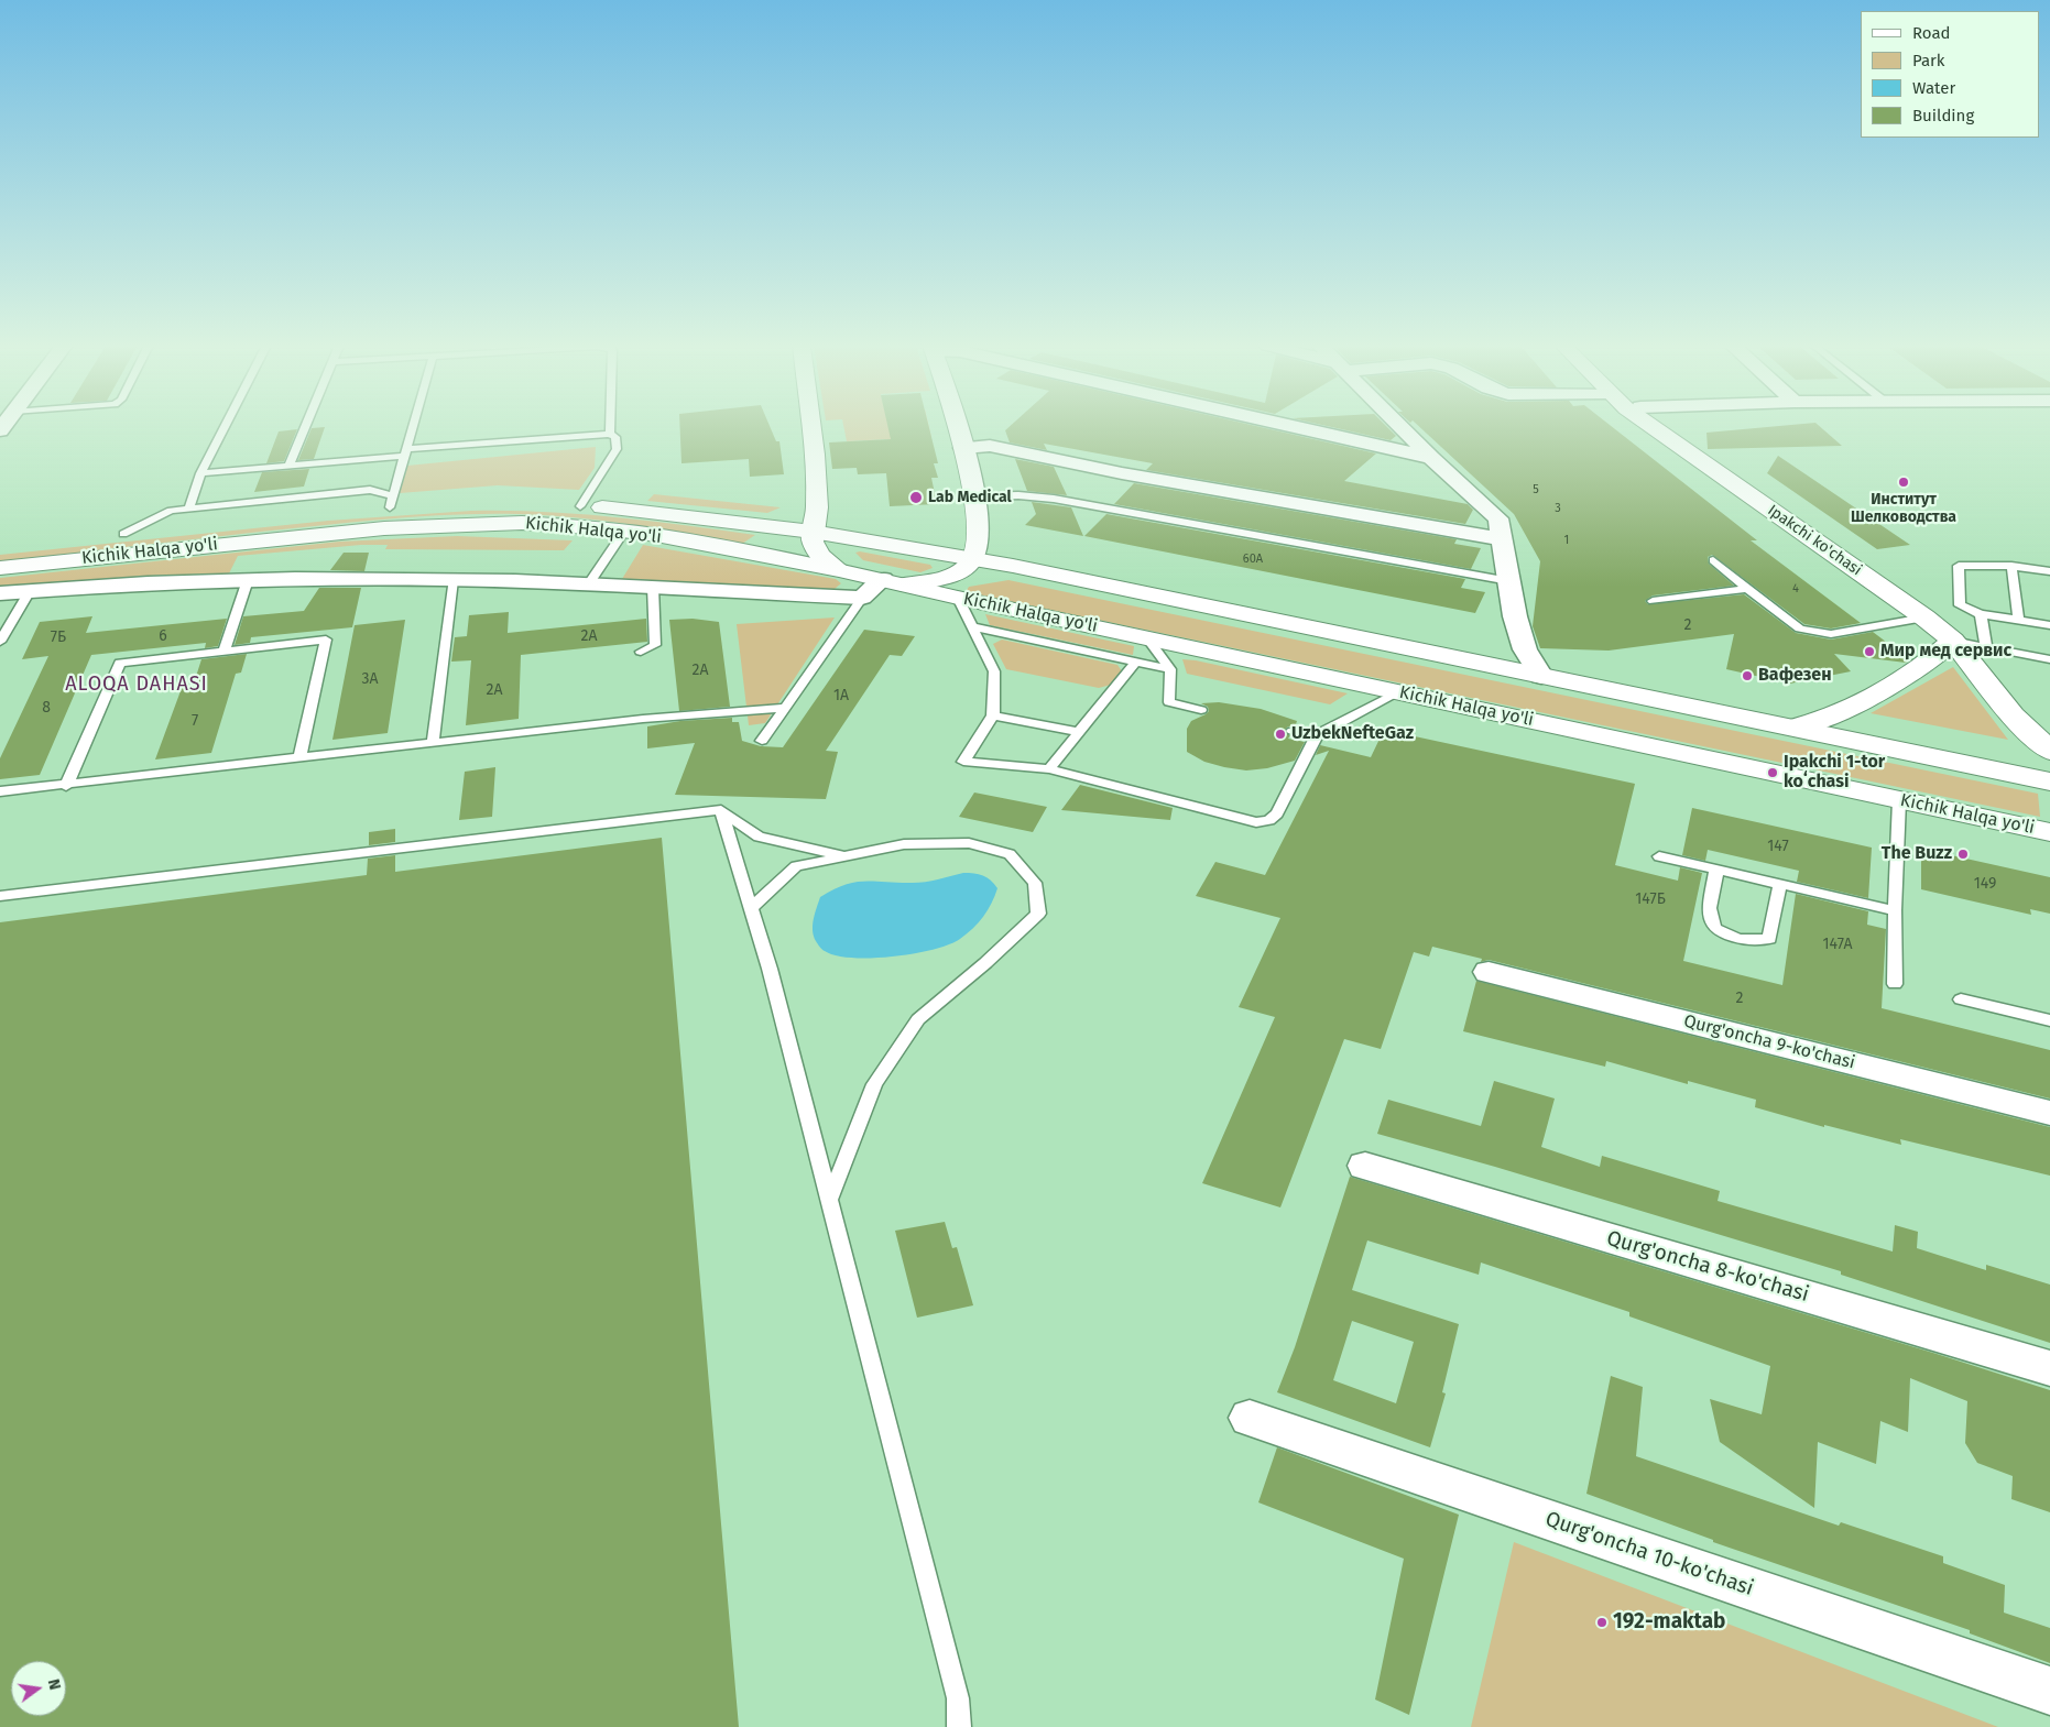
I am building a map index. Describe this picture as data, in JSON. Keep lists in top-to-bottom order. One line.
{"streets":{"main road":["Kichik Halqa yo'li","Ipakchi ko'chasi"],"street":["Qurg'oncha 9-ko'chasi","Qurg'oncha 8-ko'chasi","Qurg'oncha 10-ko'chasi"]},"districts":["ALOQA DAHASI"],"places":["Институт Шелководства","Lab Medical","Мир мед сервис","Вафезен","UzbekNefteGaz","Ipakchi 1-tor koʻchasi","The Buzz","192-maktab"],"house_numbers":["5","3","1","60А","4","2","6","2А","7Б","2А","3А","2А","1А","8","7","147","149","147Б","147А","2"],"legend":["Road","Park","Water","Building"],"north":"right"}
